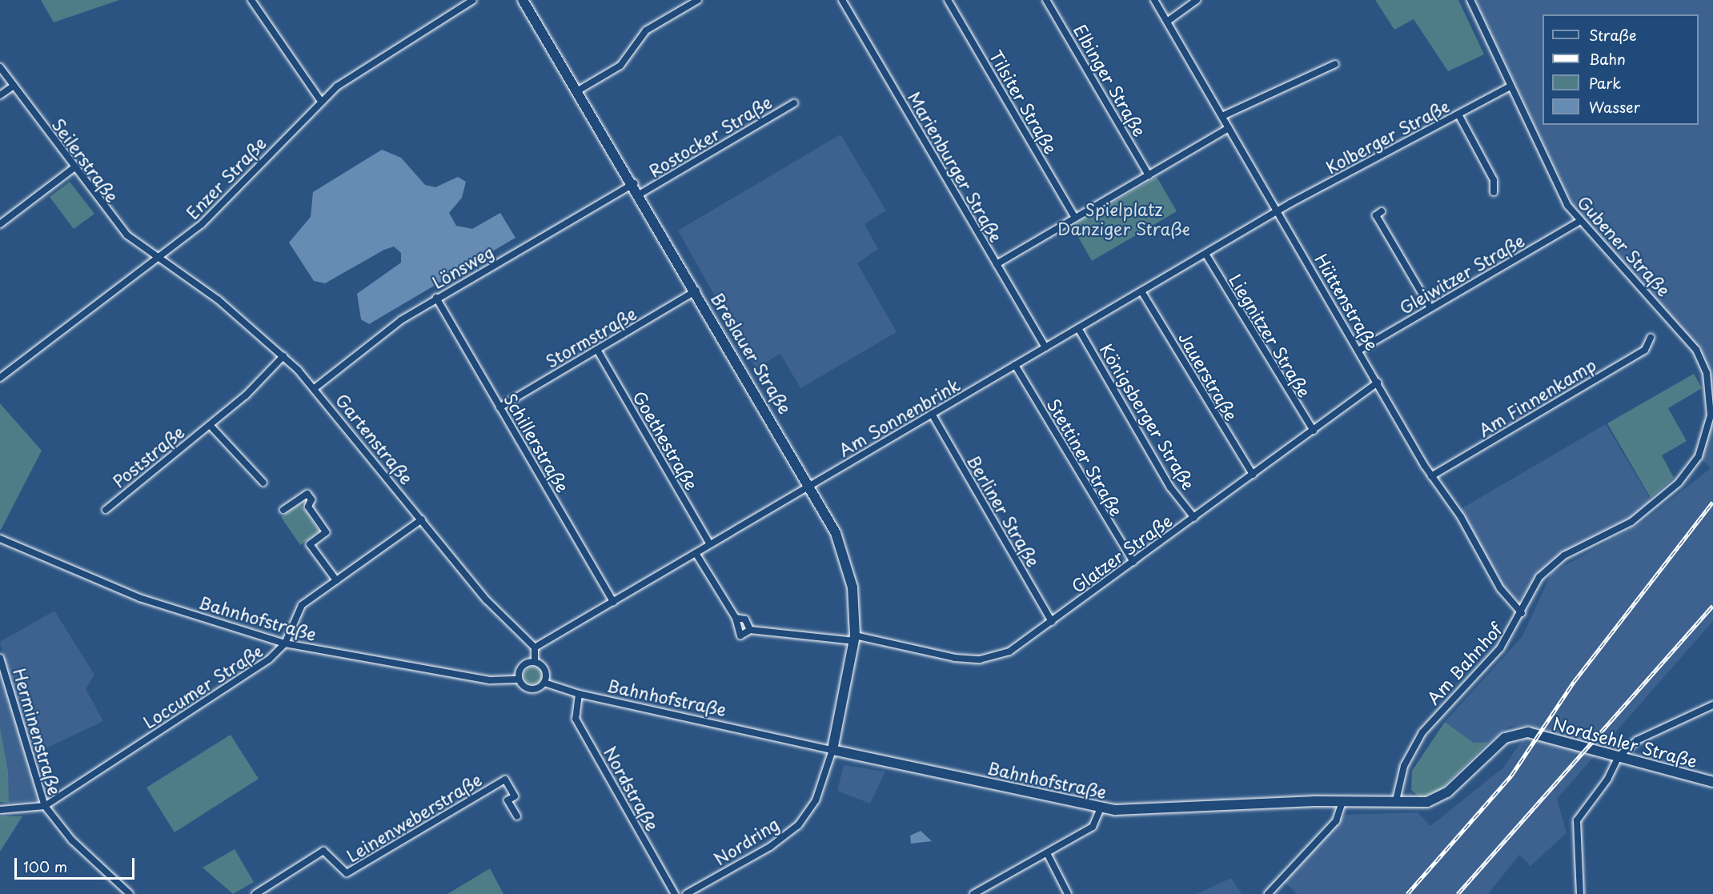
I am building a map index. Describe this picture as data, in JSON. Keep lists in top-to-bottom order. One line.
{"streets":{"main road":["Breslauer Straße","Bahnhofstraße","Nordsehler Straße"],"street":["Elbinger Straße","Tilsiter Straße","Rostocker Straße","Kolberger Straße","Seilerstraße","Marienburger Straße","Enzer Straße","Gubener Straße","Lönsweg","Gleiwitzer Straße","Hüttenstraße","Liegnitzer Straße","Stormstraße","Jauerstraße","Am Finnenkamp","Königsberger Straße","Am Sonnenbrink","Gartenstraße","Goethestraße","Schillerstraße","Poststraße","Stettiner Straße","Berliner Straße","Glatzer Straße","Am Bahnhof","Loccumer Straße","Herminenstraße","Nordstraße","Leinenweberstraße","Nordring"]},"crossings":[["Rostocker Straße","Breslauer Straße"],["Kolberger Straße","Gubener Straße"],["Kolberger Straße","Hüttenstraße"],["Kolberger Straße","Am Sonnenbrink"],["Seilerstraße","Enzer Straße"],["Seilerstraße","Gartenstraße"],["Marienburger Straße","Am Sonnenbrink"],["Enzer Straße","Gartenstraße"],["Gubener Straße","Gleiwitzer Straße"],["Gubener Straße","Am Bahnhof"],["Lönsweg","Breslauer Straße"],["Lönsweg","Gartenstraße"],["Lönsweg","Schillerstraße"],["Gleiwitzer Straße","Hüttenstraße"],["Hüttenstraße","Am Finnenkamp"],["Hüttenstraße","Am Sonnenbrink"],["Hüttenstraße","Glatzer Straße"],["Hüttenstraße","Am Bahnhof"],["Liegnitzer Straße","Am Sonnenbrink"],["Liegnitzer Straße","Glatzer Straße"],["Stormstraße","Breslauer Straße"],["Stormstraße","Goethestraße"],["Stormstraße","Schillerstraße"],["Breslauer Straße","Am Sonnenbrink"],["Breslauer Straße","Glatzer Straße"],["Breslauer Straße","Bahnhofstraße"],["Breslauer Straße","Nordring"],["Jauerstraße","Am Sonnenbrink"],["Jauerstraße","Glatzer Straße"],["Königsberger Straße","Am Sonnenbrink"],["Königsberger Straße","Glatzer Straße"],["Am Sonnenbrink","Gartenstraße"],["Am Sonnenbrink","Goethestraße"],["Am Sonnenbrink","Schillerstraße"],["Am Sonnenbrink","Stettiner Straße"],["Am Sonnenbrink","Berliner Straße"],["Gartenstraße","Poststraße"],["Gartenstraße","Loccumer Straße"],["Stettiner Straße","Glatzer Straße"],["Berliner Straße","Glatzer Straße"],["Bahnhofstraße","Am Bahnhof"],["Bahnhofstraße","Loccumer Straße"],["Bahnhofstraße","Nordsehler Straße"],["Bahnhofstraße","Nordstraße"],["Bahnhofstraße","Nordring"],["Loccumer Straße","Herminenstraße"]],"parks":["Spielplatz Danziger Straße"],"legend":["Straße","Bahn","Park","Wasser"],"scale_bar":"100 m"}
